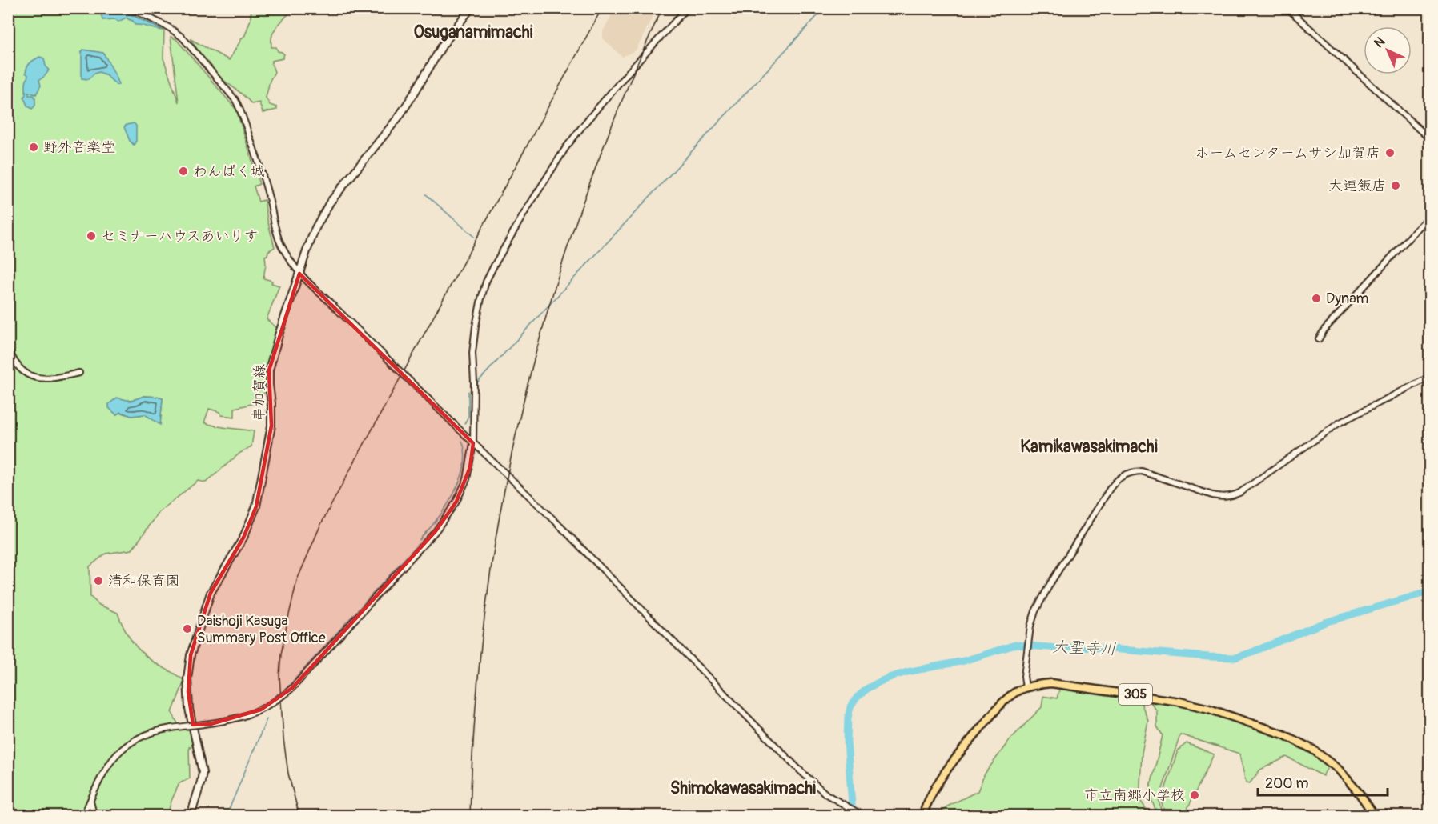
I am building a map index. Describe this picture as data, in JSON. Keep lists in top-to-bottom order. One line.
{"streets":{"highway":["305"],"main road":["串加賀線"]},"districts":["Osuganamimachi","Kamikawasakimachi","Shimokawasakimachi"],"water":["大聖寺川"],"places":["野外音楽堂","ホームセンタームサシ加賀店","わんぱく城","大連飯店","セミナーハウスあいりす","Dynam","清和保育園","Daishoji Kasuga Summary Post Office","市立南郷小学校"],"scale_bar":"200 m","north":"top left"}
